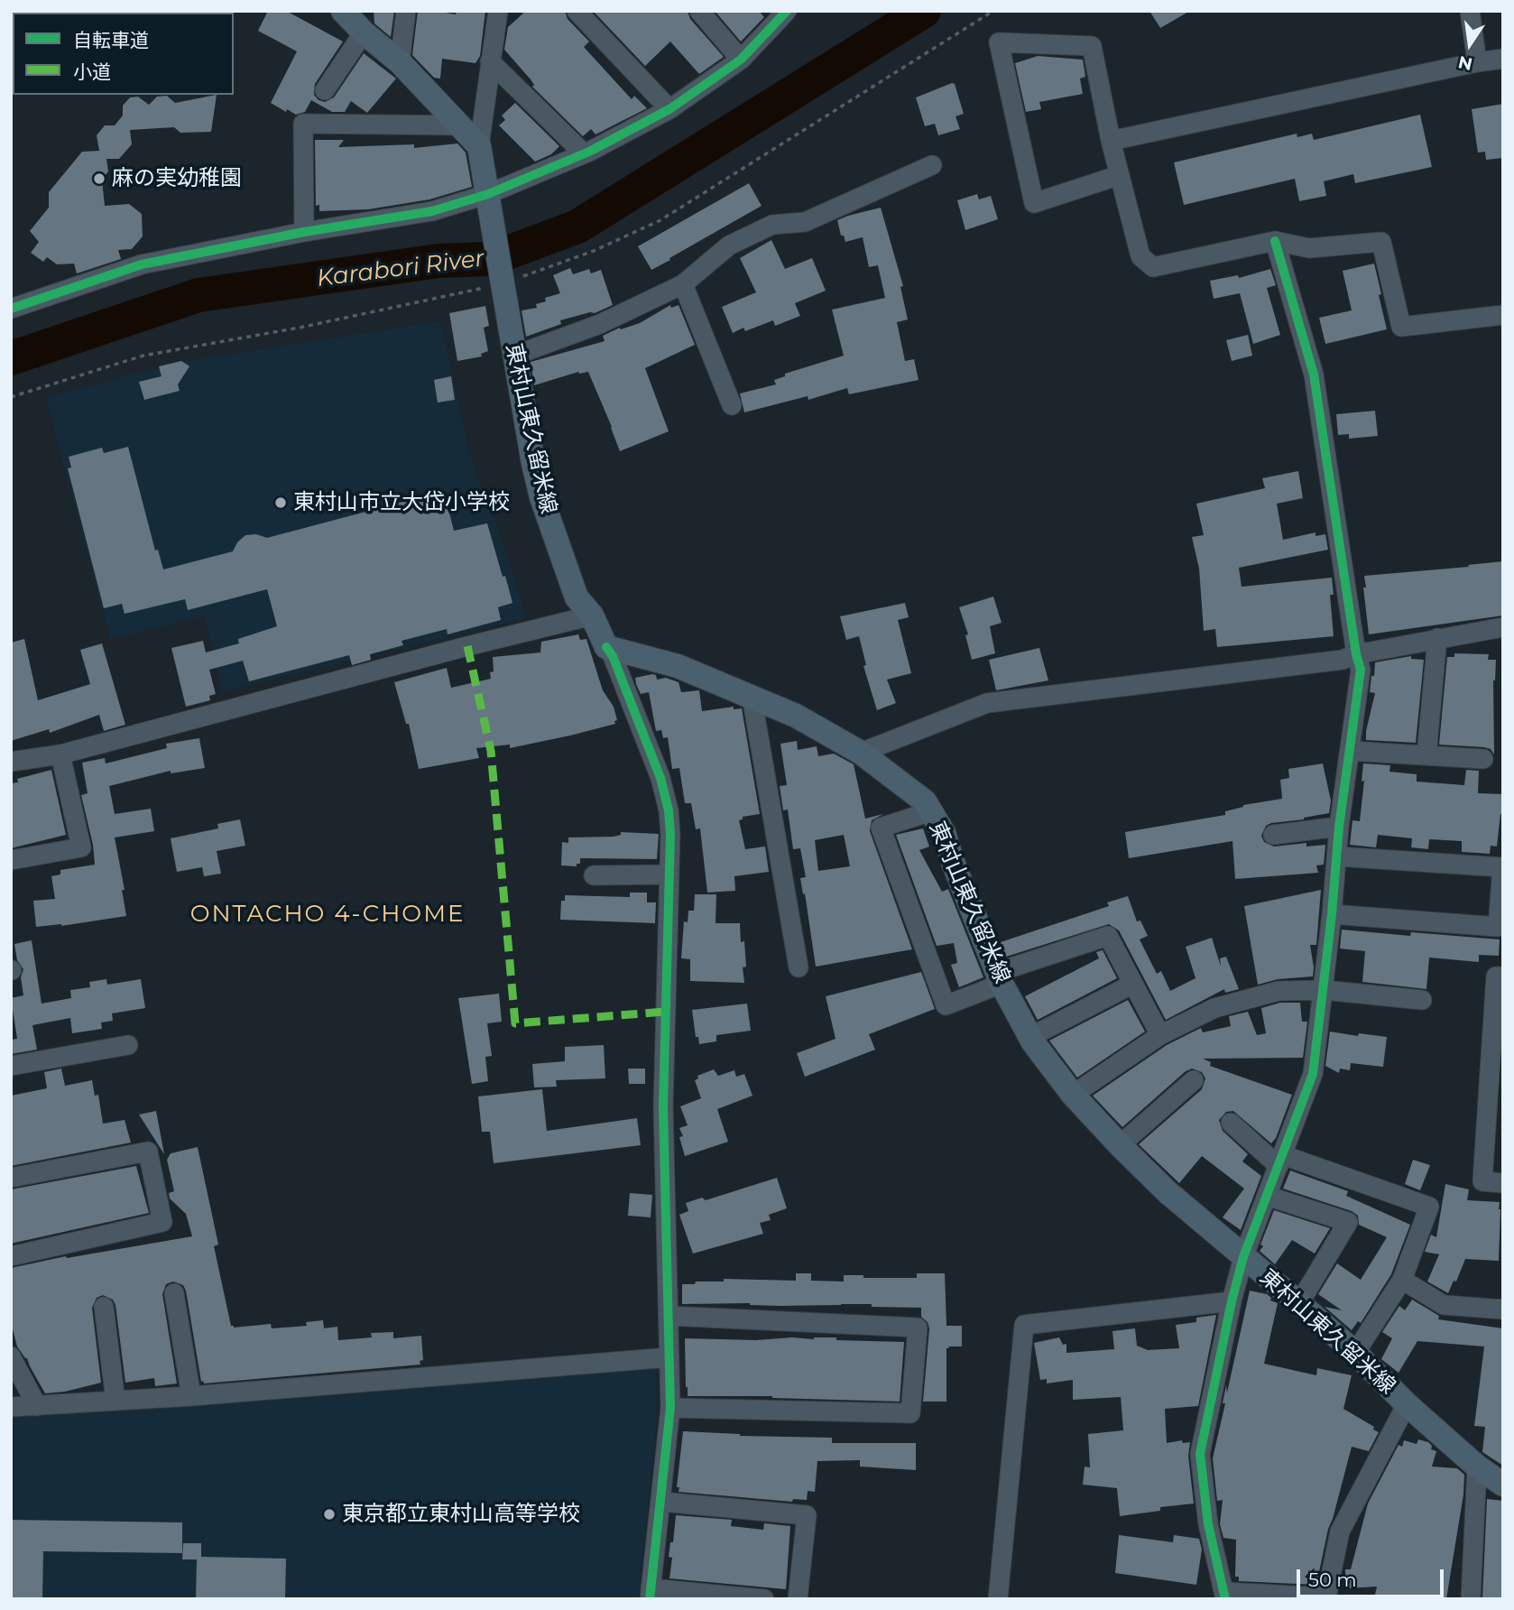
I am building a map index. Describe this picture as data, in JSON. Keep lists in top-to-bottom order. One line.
{"streets":{"main road":["東村山東久留米線"]},"districts":["ONTACHO 4-CHOME"],"water":["Karabori River"],"places":["麻の実幼稚園","東村山市立大岱小学校","東京都立東村山高等学校"],"legend":["自転車道","小道"],"scale_bar":"50 m","north":"bottom"}
